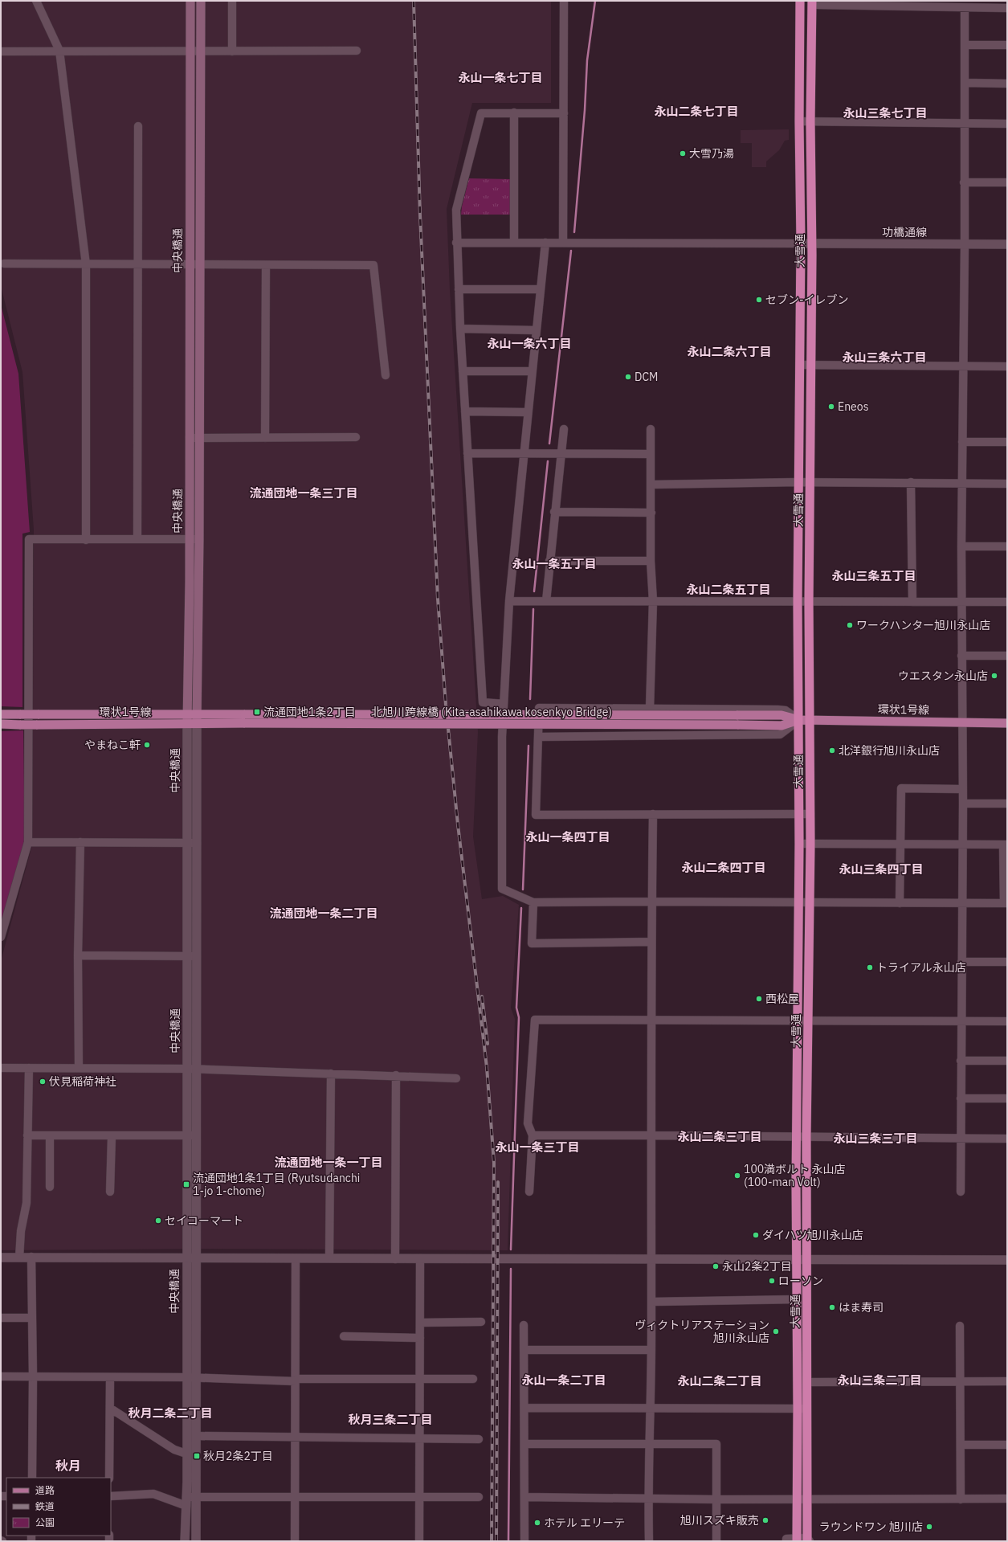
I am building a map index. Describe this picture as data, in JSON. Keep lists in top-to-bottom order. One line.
{"streets":{"highway":["大雪通"],"main road":["中央橋通","環状1号線","北旭川跨線橋 (Kita-asahikawa kosenkyo Bridge)"],"street":["功橋通線"]},"crossings":[["功橋通線","大雪通"],["中央橋通","環状1号線"],["大雪通","環状1号線"],["環状1号線","北旭川跨線橋 (Kita-asahikawa kosenkyo Bridge)"]],"districts":["永山一条七丁目","永山二条七丁目","永山三条七丁目","永山一条六丁目","永山二条六丁目","永山三条六丁目","流通団地一条三丁目","永山一条五丁目","永山三条五丁目","永山二条五丁目","永山一条四丁目","永山二条四丁目","永山三条四丁目","流通団地一条二丁目","永山二条三丁目","永山三条三丁目","永山一条三丁目","流通団地一条一丁目","永山一条二丁目","永山三条二丁目","永山二条二丁目","秋月二条二丁目","秋月三条二丁目","秋月"],"places":{"other":["大雪乃湯","セブン-イレブン","DCM","Eneos","ワークハンター旭川永山店","ウエスタン永山店","やまねこ軒","北洋銀行旭川永山店","トライアル永山店","西松屋","伏見稲荷神社","100満ボルト 永山店 (100-man Volt)","セイコーマート","ダイハツ旭川永山店","永山2条2丁目","ローソン","はま寿司","ヴィクトリアステーション 旭川永山店","旭川スズキ販売","ホテル エリーテ","ラウンドワン 旭川店"],"transit":["流通団地1条2丁目","流通団地1条1丁目 (Ryutsudanchi 1-jo 1-chome)","秋月2条2丁目"]},"legend":["道路","鉄道","公園"]}
